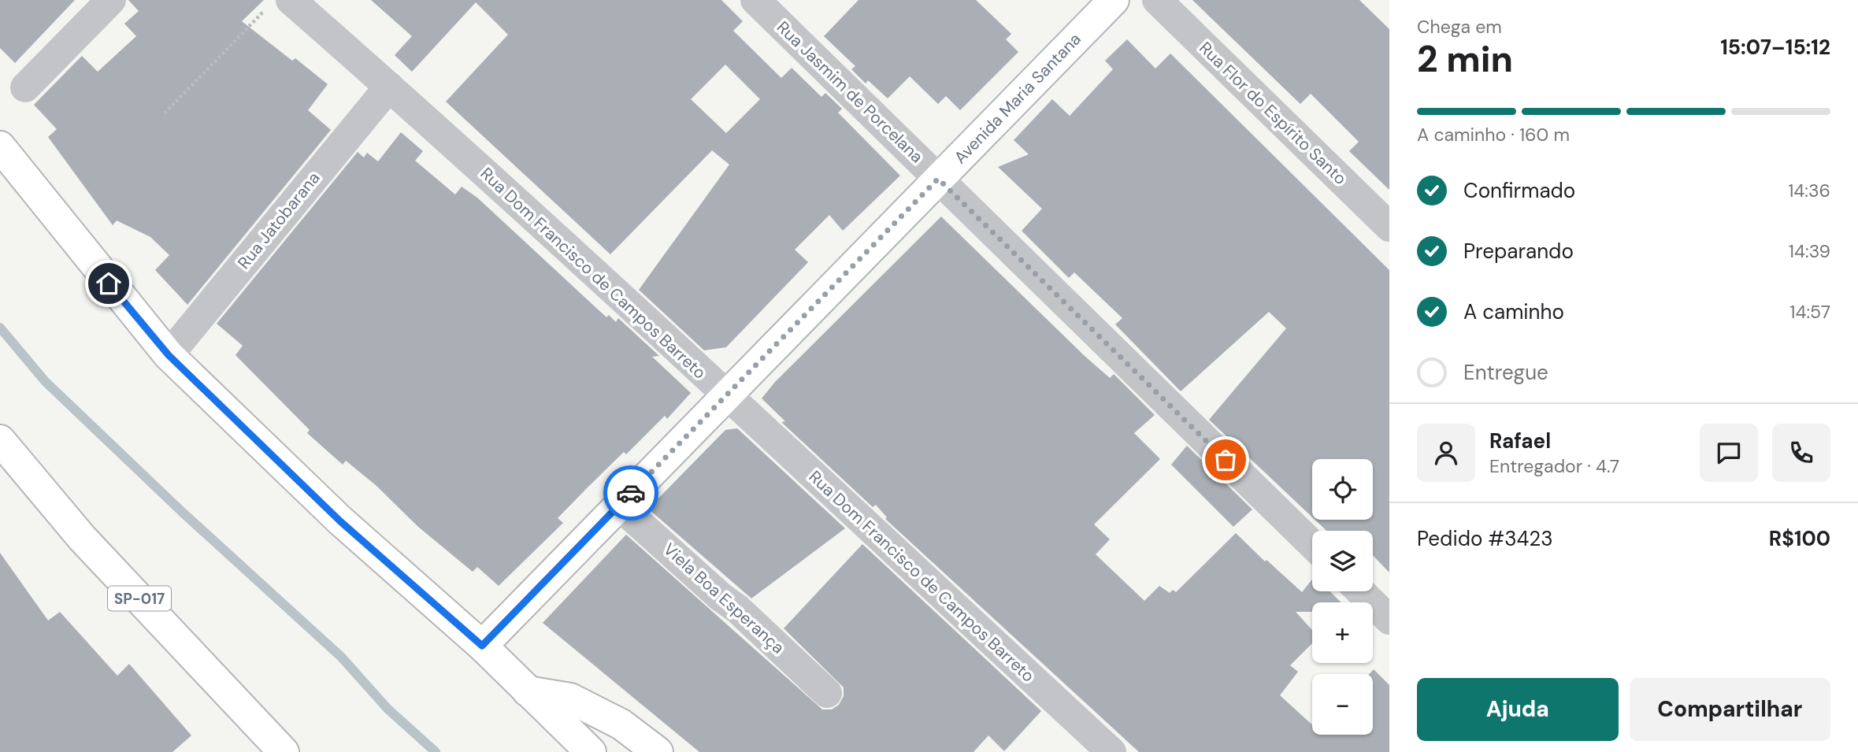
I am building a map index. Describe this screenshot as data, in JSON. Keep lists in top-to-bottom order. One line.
{"streets":{"main road":["Avenida Maria Santana","SP-017"],"street":["Rua Jasmim de Porcelana","Rua Flor do Espírito Santo","Rua Jatobarana","Rua Dom Francisco de Campos Barreto","Viela Boa Esperança"]},"crossings":[["Rua Jasmim de Porcelana","Avenida Maria Santana"],["Avenida Maria Santana","Rua Dom Francisco de Campos Barreto"],["Avenida Maria Santana","Viela Boa Esperança"],["Rua Jatobarana","Rua Dom Francisco de Campos Barreto"]],"page":{"heading":["2 min","Chega em","15:07–15:12"],"panel":["Rafael","Entregador · 4.7","Pedido #3423","R$100"],"bar":"A caminho · 160 m","list":[["Confirmado","14:36"],["Preparando","14:39"],["A caminho","14:57"],"Entregue"],"map_buttons":["+","−"],"buttons":["Ajuda","Compartilhar"]}}
